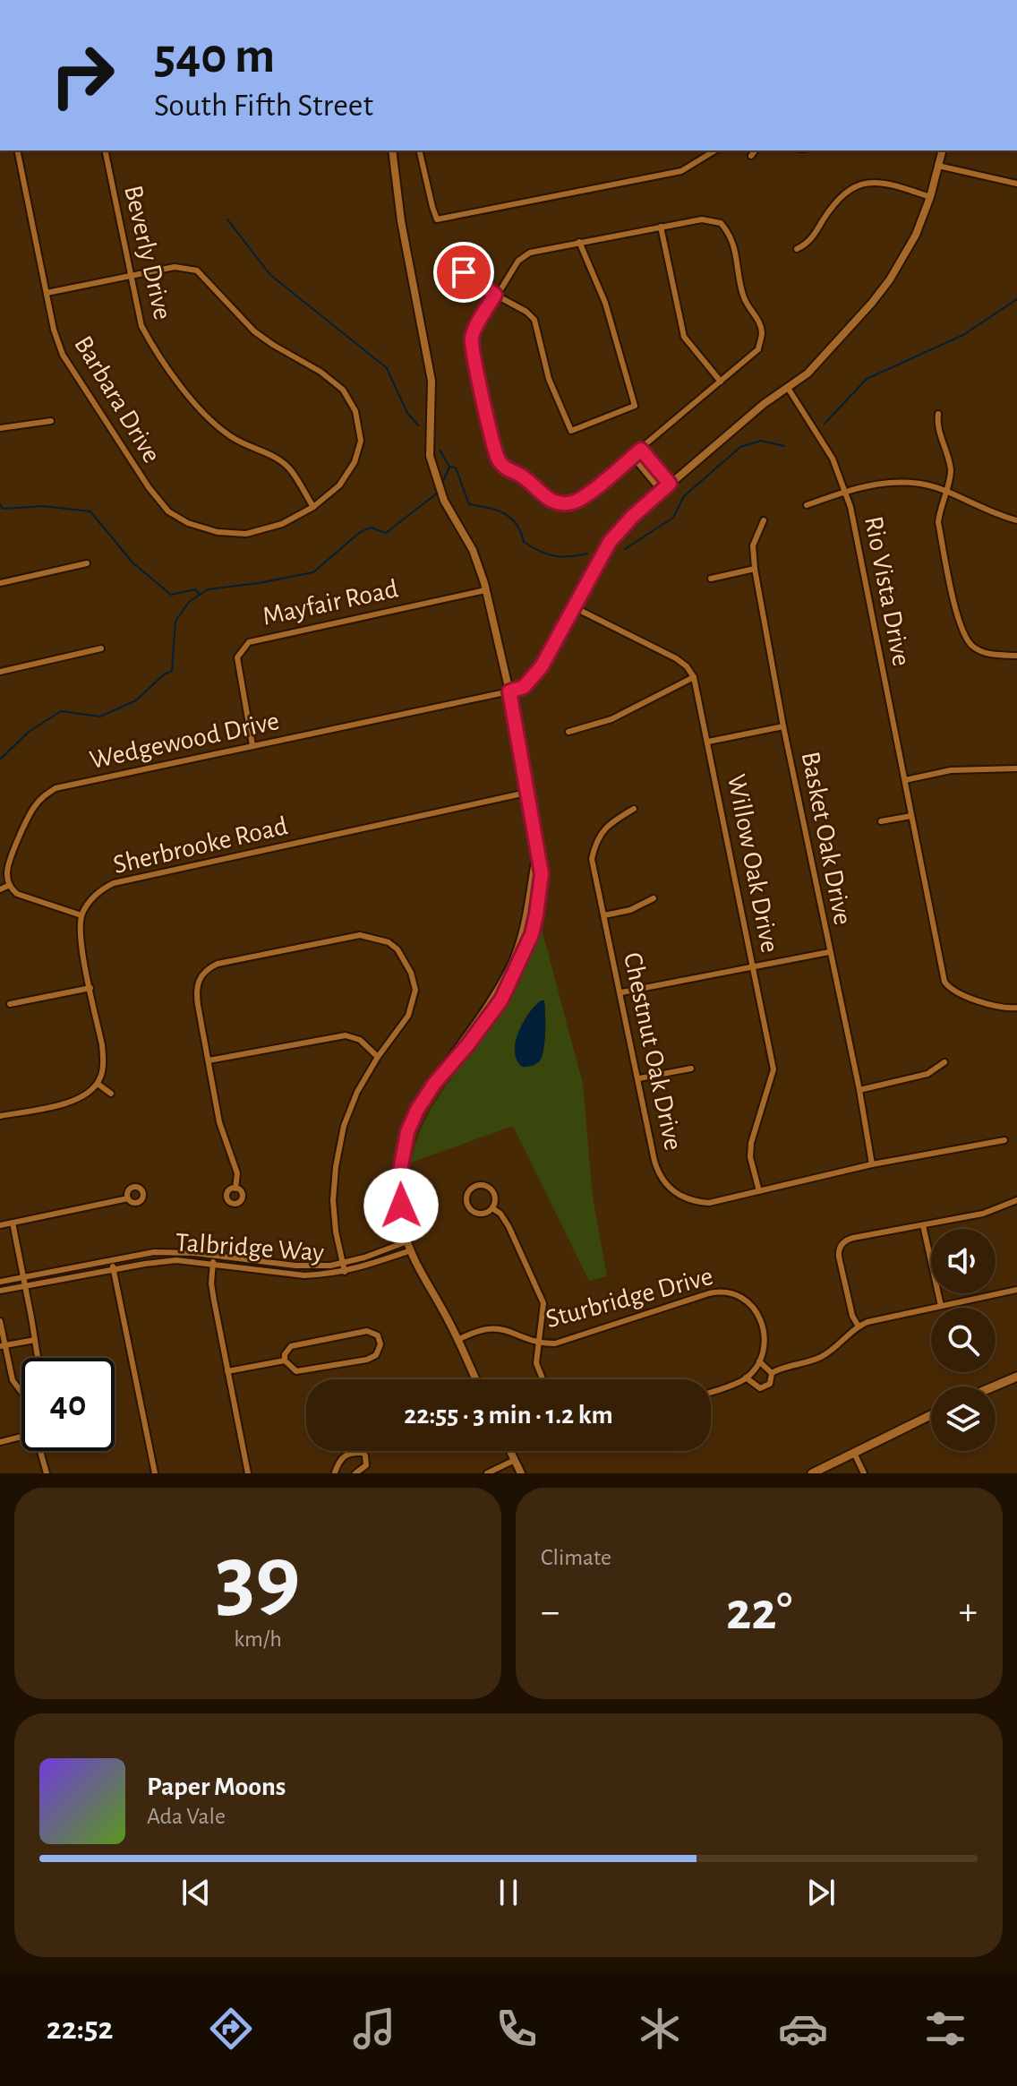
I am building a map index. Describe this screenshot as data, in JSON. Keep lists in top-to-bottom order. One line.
{"streets":{"street":["Beverly Drive","Barbara Drive","Rio Vista Drive","Mayfair Road","Wedgewood Drive","Basket Oak Drive","Sherbrooke Road","Willow Oak Drive","Chestnut Oak Drive","Talbridge Way","Sturbridge Drive"]},"crossings":[["Beverly Drive","Barbara Drive"],["Mayfair Road","Wedgewood Drive"],["Basket Oak Drive","Chestnut Oak Drive"],["Willow Oak Drive","Chestnut Oak Drive"]],"page":{"turn":["540 m","South Fifth Street"],"limit":"40","trip":"22:55 · 3 min · 1.2 km","tile":[["39","km/h"],"Climate"],"heat":["−","22°","+"],"song":["Paper Moons","Ada Vale"],"tabs":"22:52"}}
